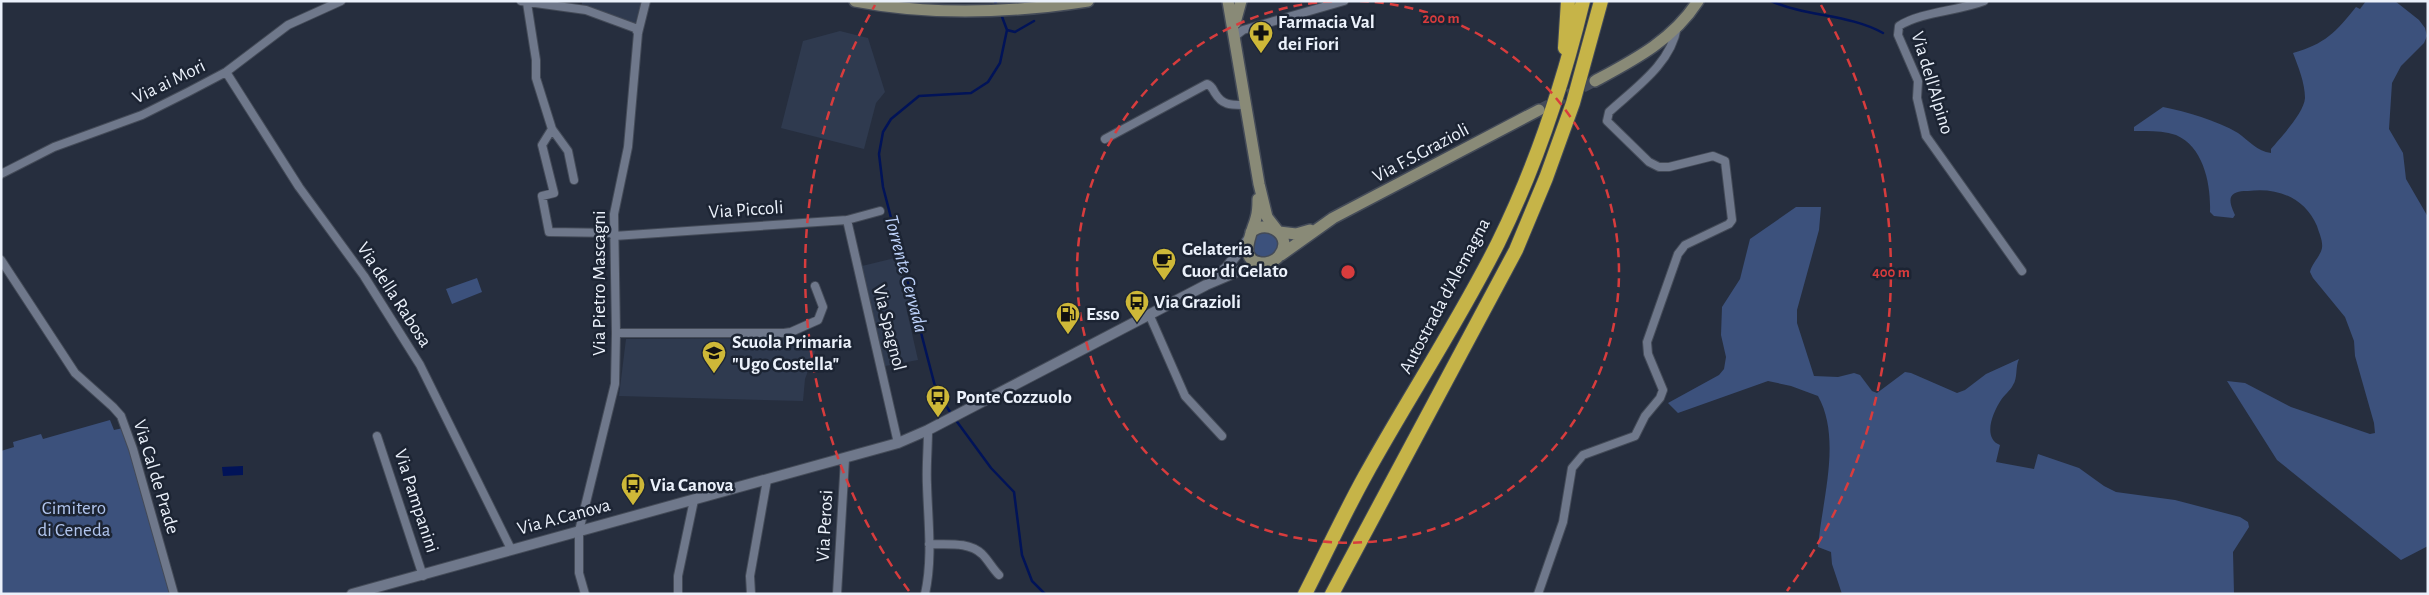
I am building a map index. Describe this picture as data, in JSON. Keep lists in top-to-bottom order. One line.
{"streets":{"highway":["Autostrada d'Alemagna"],"main road":["Via F.S.Grazioli"],"street":["Via ai Mori","Via dell'Alpino","Via Piccoli","Via Pietro Mascagni","Via della Rabosa","Via Spagnol","Via Cal de Prade","Via Pampanini","Via A.Canova","Via Perosi"]},"crossings":[["Via ai Mori","Via della Rabosa"],["Via Piccoli","Via Pietro Mascagni"],["Via Piccoli","Via Spagnol"],["Via Pietro Mascagni","Via A.Canova"],["Via della Rabosa","Via A.Canova"],["Via Spagnol","Via A.Canova"],["Via Pampanini","Via A.Canova"],["Via A.Canova","Via Perosi"]],"water":["Torrente Cervada"],"parks":["Cimitero di Ceneda"],"places":{"pharmacy":["Farmacia Val dei Fiori"],"cafe":["Gelateria Cuor di Gelato"],"bus stop":["Via Grazioli","Ponte Cozzuolo","Via Canova"],"fuel station":["Esso"],"school or university":["Scuola Primaria \"Ugo Costella\""]},"rings":["200 m","400 m"]}
